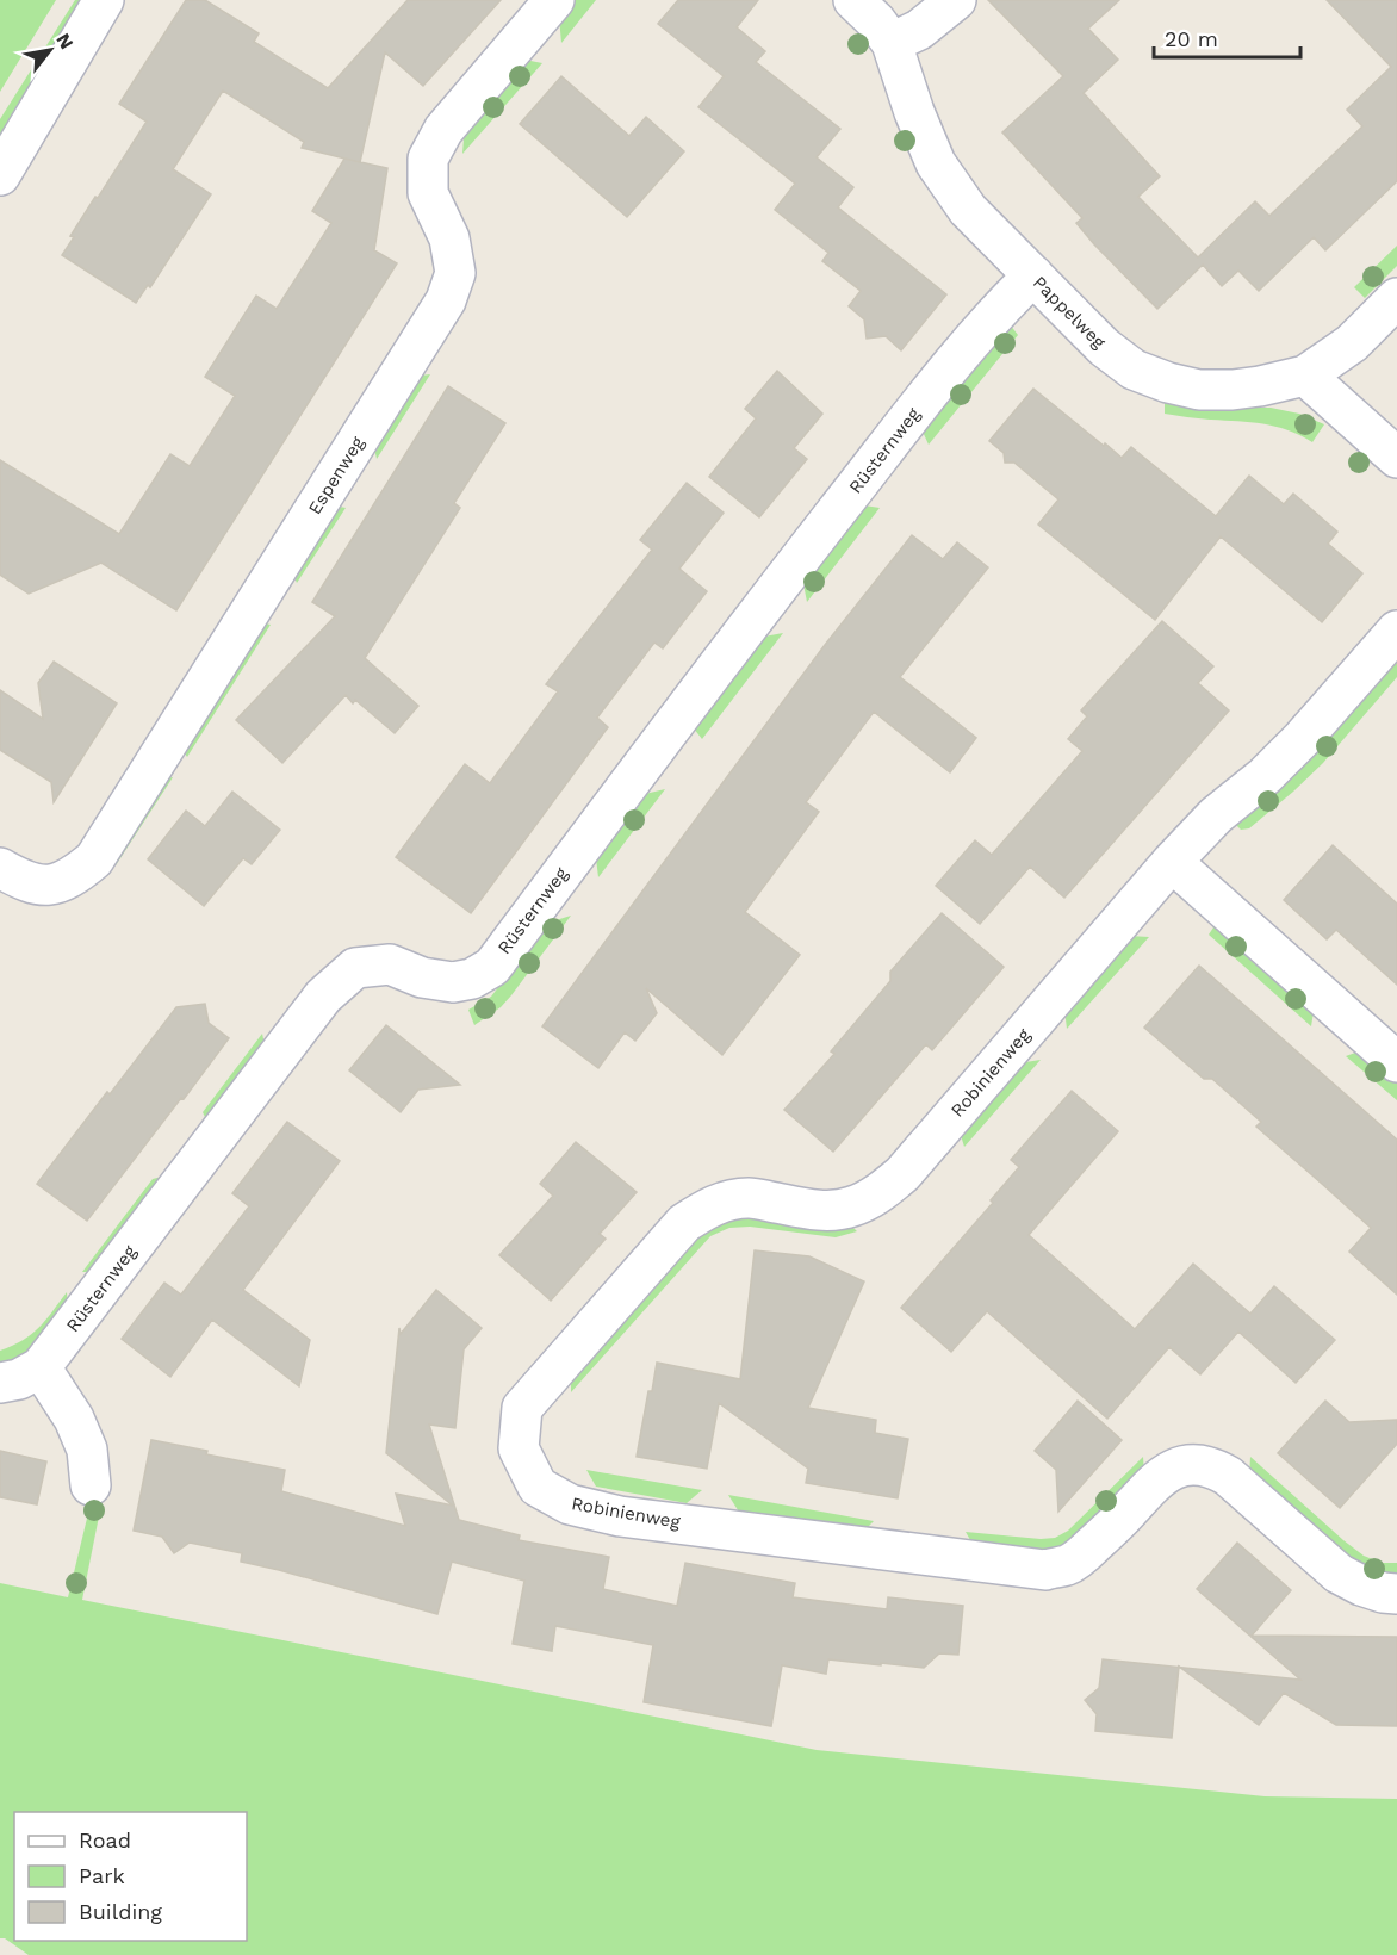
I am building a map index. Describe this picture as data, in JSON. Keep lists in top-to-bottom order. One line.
{"streets":{"street":["Pappelweg","Rüsternweg","Espenweg","Robinienweg"]},"crossings":[["Pappelweg","Rüsternweg"]],"legend":["Road","Park","Building"],"scale_bar":"20 m","north":"top right"}
